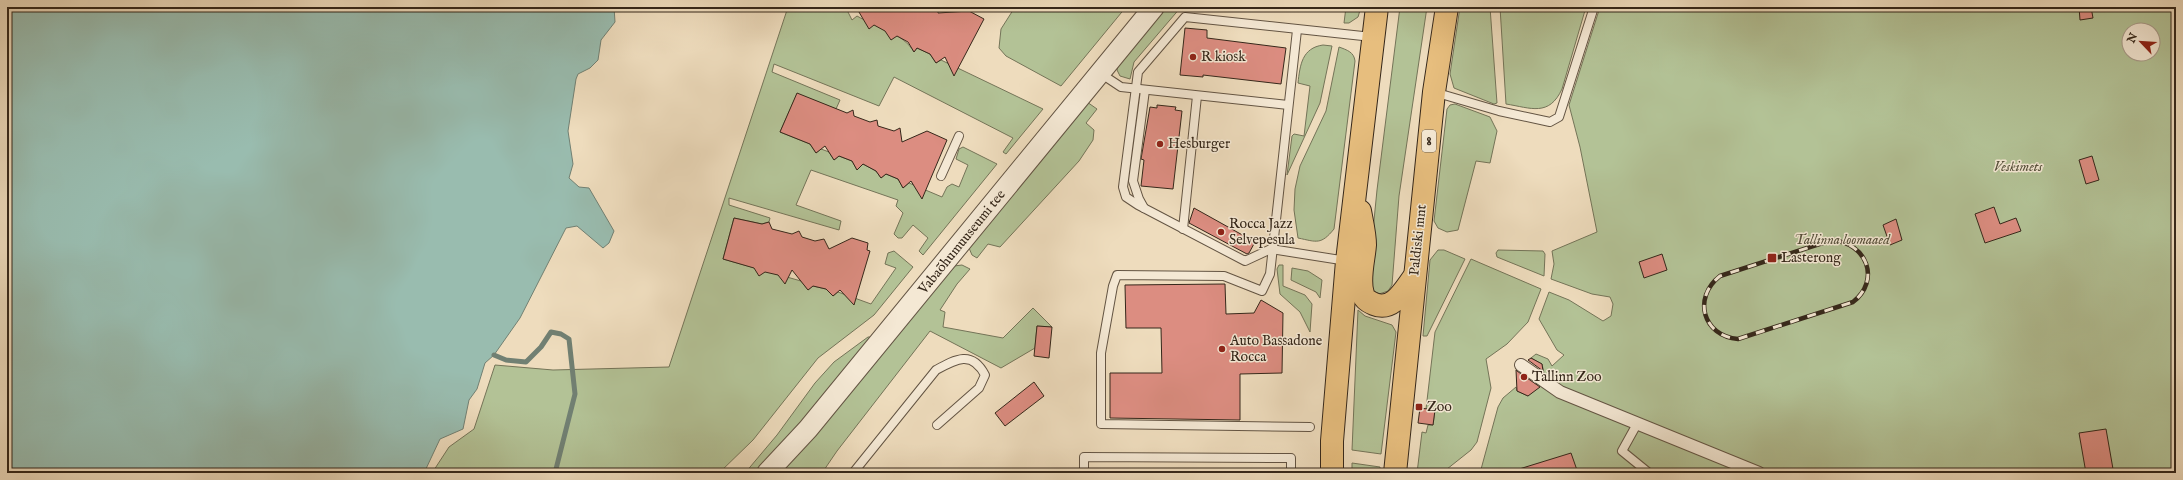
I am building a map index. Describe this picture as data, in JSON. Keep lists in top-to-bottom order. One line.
{"streets":{"main road":["8","Paldiski mnt"],"street":["Vabaõhumuuseumi tee"]},"parks":["Veskimets","Tallinna loomaaed"],"places":{"other":["R kiosk","Hesburger","Rocca Jazz Selvepesula","Auto Bassadone Rocca","Tallinn Zoo"],"transit":["Lasterong","Zoo"]},"north":"top left"}
